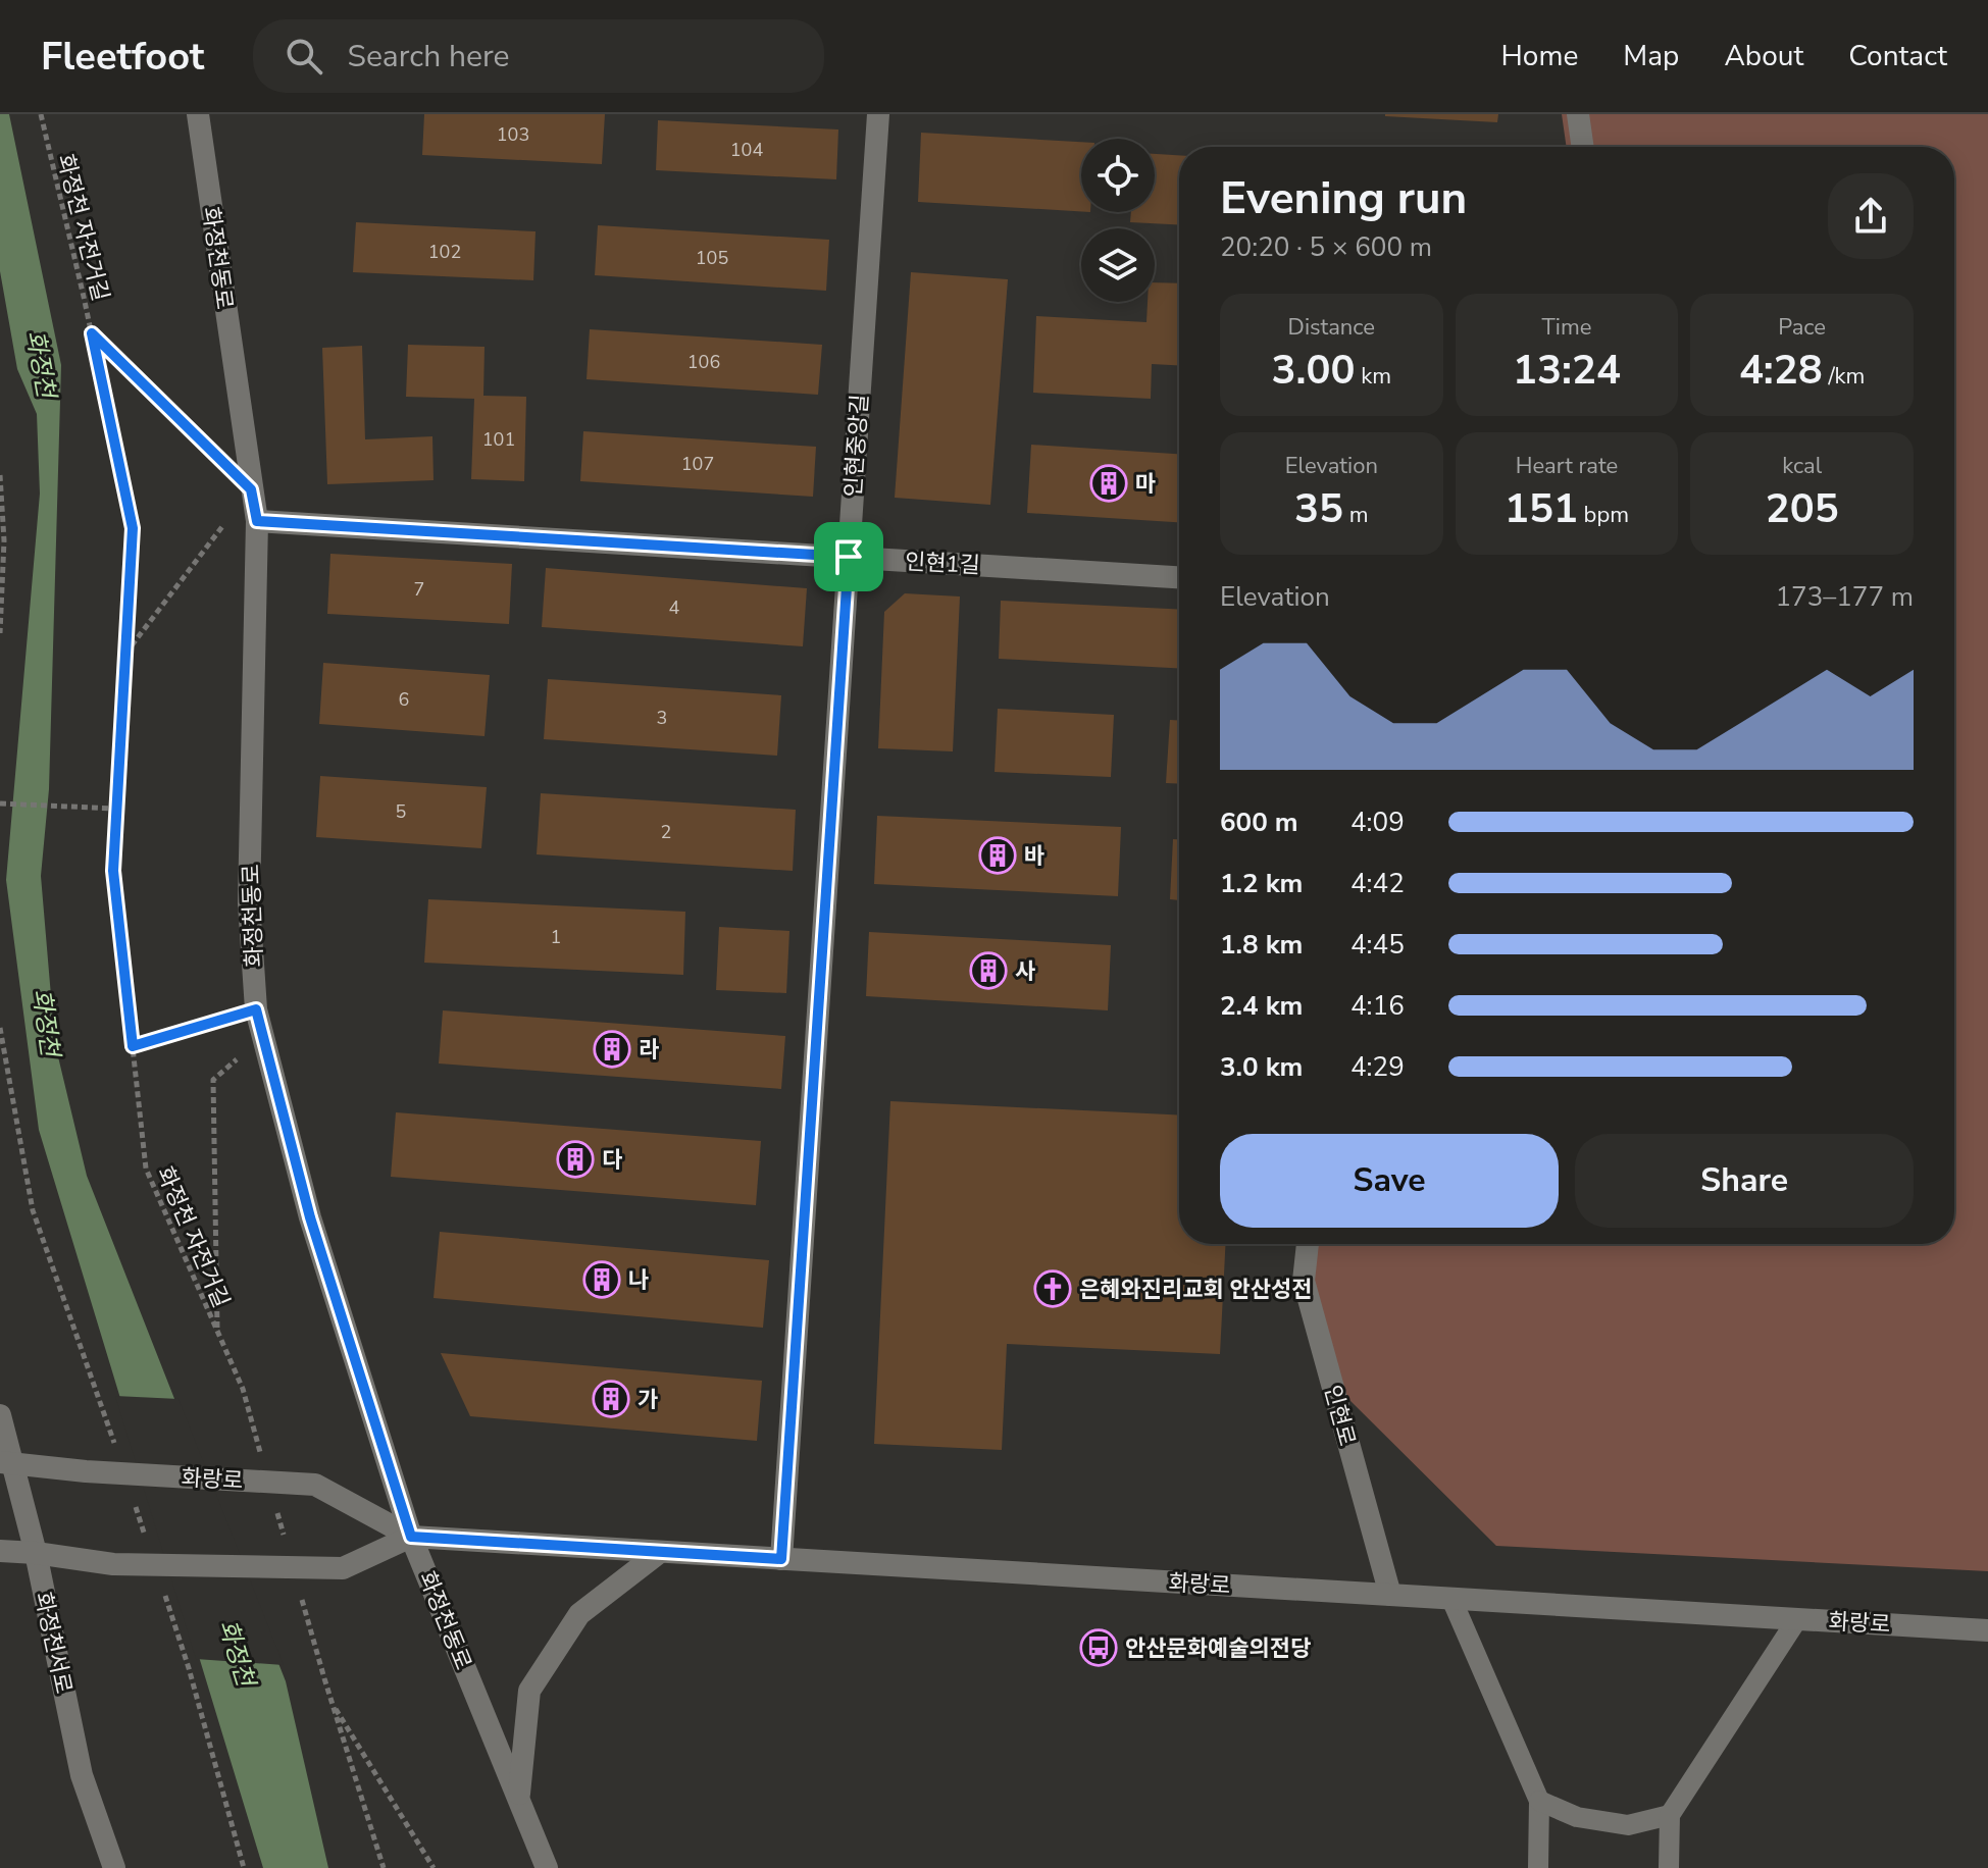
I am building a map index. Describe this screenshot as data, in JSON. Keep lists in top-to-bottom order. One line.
{"streets":{"street":["화정천동로","인현중앙길","인현1길","인현로","화랑로","화정천서로"],"path":["화정천 자전거길"]},"crossings":[["화정천동로","인현1길"],["화정천동로","화랑로"],["인현중앙길","인현1길"],["인현중앙길","화랑로"],["인현로","화랑로"],["화랑로","화정천서로"]],"water":["화정천"],"places":{"building":["마","바","사","라","다","나","가"],"church":["은혜와진리교회 안산성전"],"bus stop":["안산문화예술의전당"]},"house_numbers":["103","104","102","105","106","101","107","7","4","6","3","5","2","1"],"page":{"header":"Fleetfoot","search":"Search here","nav":["Home","Map","About","Contact"],"heading":["Evening run","20:20 · 5 × 600 m"],"stats":[["Distance","3.00 km"],["Time","13:24"],["Pace","4:28 /km"],["Elevation","35 m"],["Heart rate","151 bpm"],["kcal","205"]],"chart":["Elevation","173–177 m"],"list":[{"name":"600 m","note":"4:09"},{"name":"1.2 km","note":"4:42"},{"name":"1.8 km","note":"4:45"},{"name":"2.4 km","note":"4:16"},{"name":"3.0 km","note":"4:29"}],"buttons":["Save","Share"]}}
